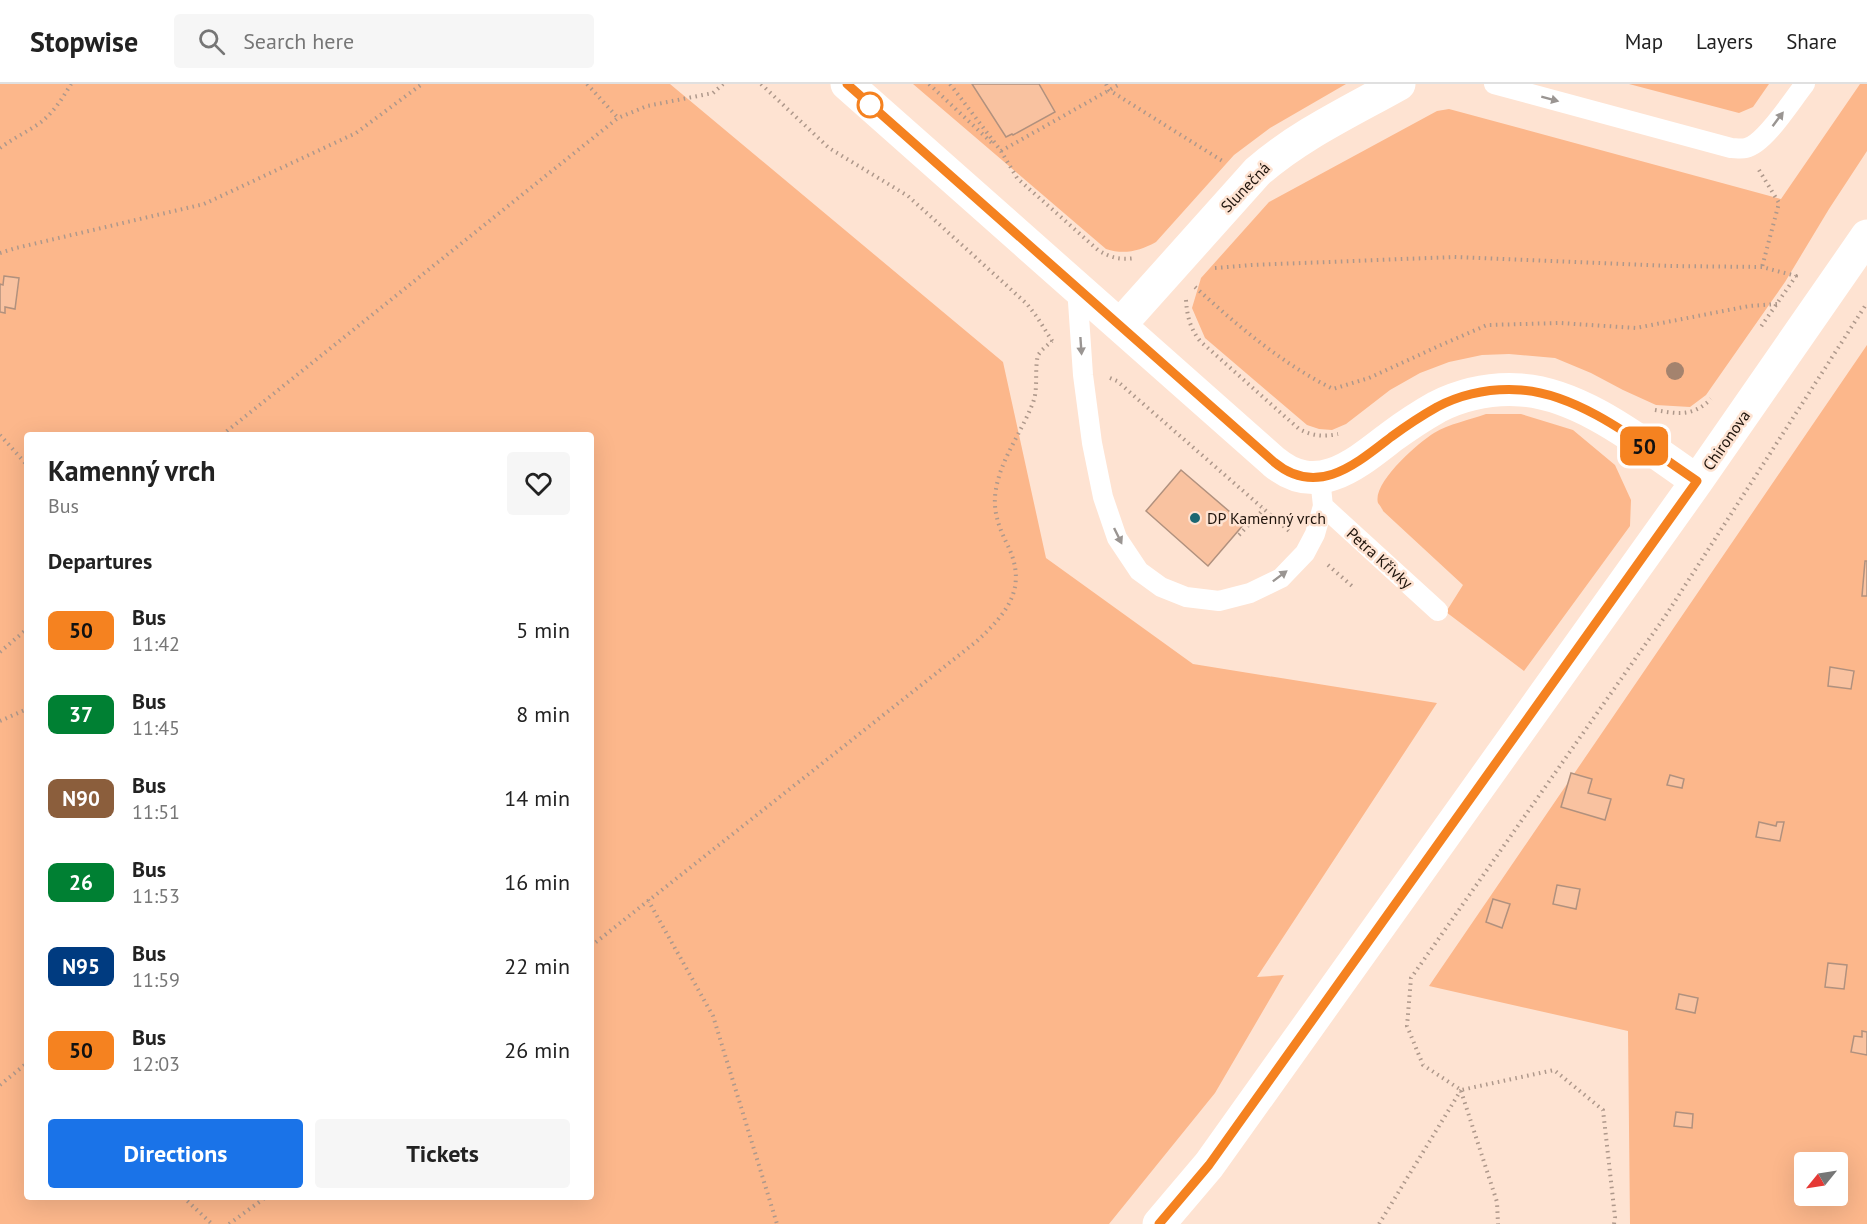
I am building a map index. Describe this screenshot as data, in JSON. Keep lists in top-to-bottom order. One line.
{"streets":{"street":["Slunečná","Chironova"],"lane":["Petra Křivky"]},"places":["DP Kamenný vrch"],"lines":["bus line 50"],"north":"bottom left","page":{"header":"Stopwise","search":"Search here","nav":["Map","Layers","Share"],"on_map":"50","heading":[["Kamenný vrch","Bus"],"Departures"],"list":[{"mark":"50","name":"Bus","note":"11:42","value":"5 min"},{"mark":"37","name":"Bus","note":"11:45","value":"8 min"},{"mark":"N90","name":"Bus","note":"11:51","value":"14 min"},{"mark":"26","name":"Bus","note":"11:53","value":"16 min"},{"mark":"N95","name":"Bus","note":"11:59","value":"22 min"},{"mark":"50","name":"Bus","note":"12:03","value":"26 min"}],"buttons":["Directions","Tickets"]}}
